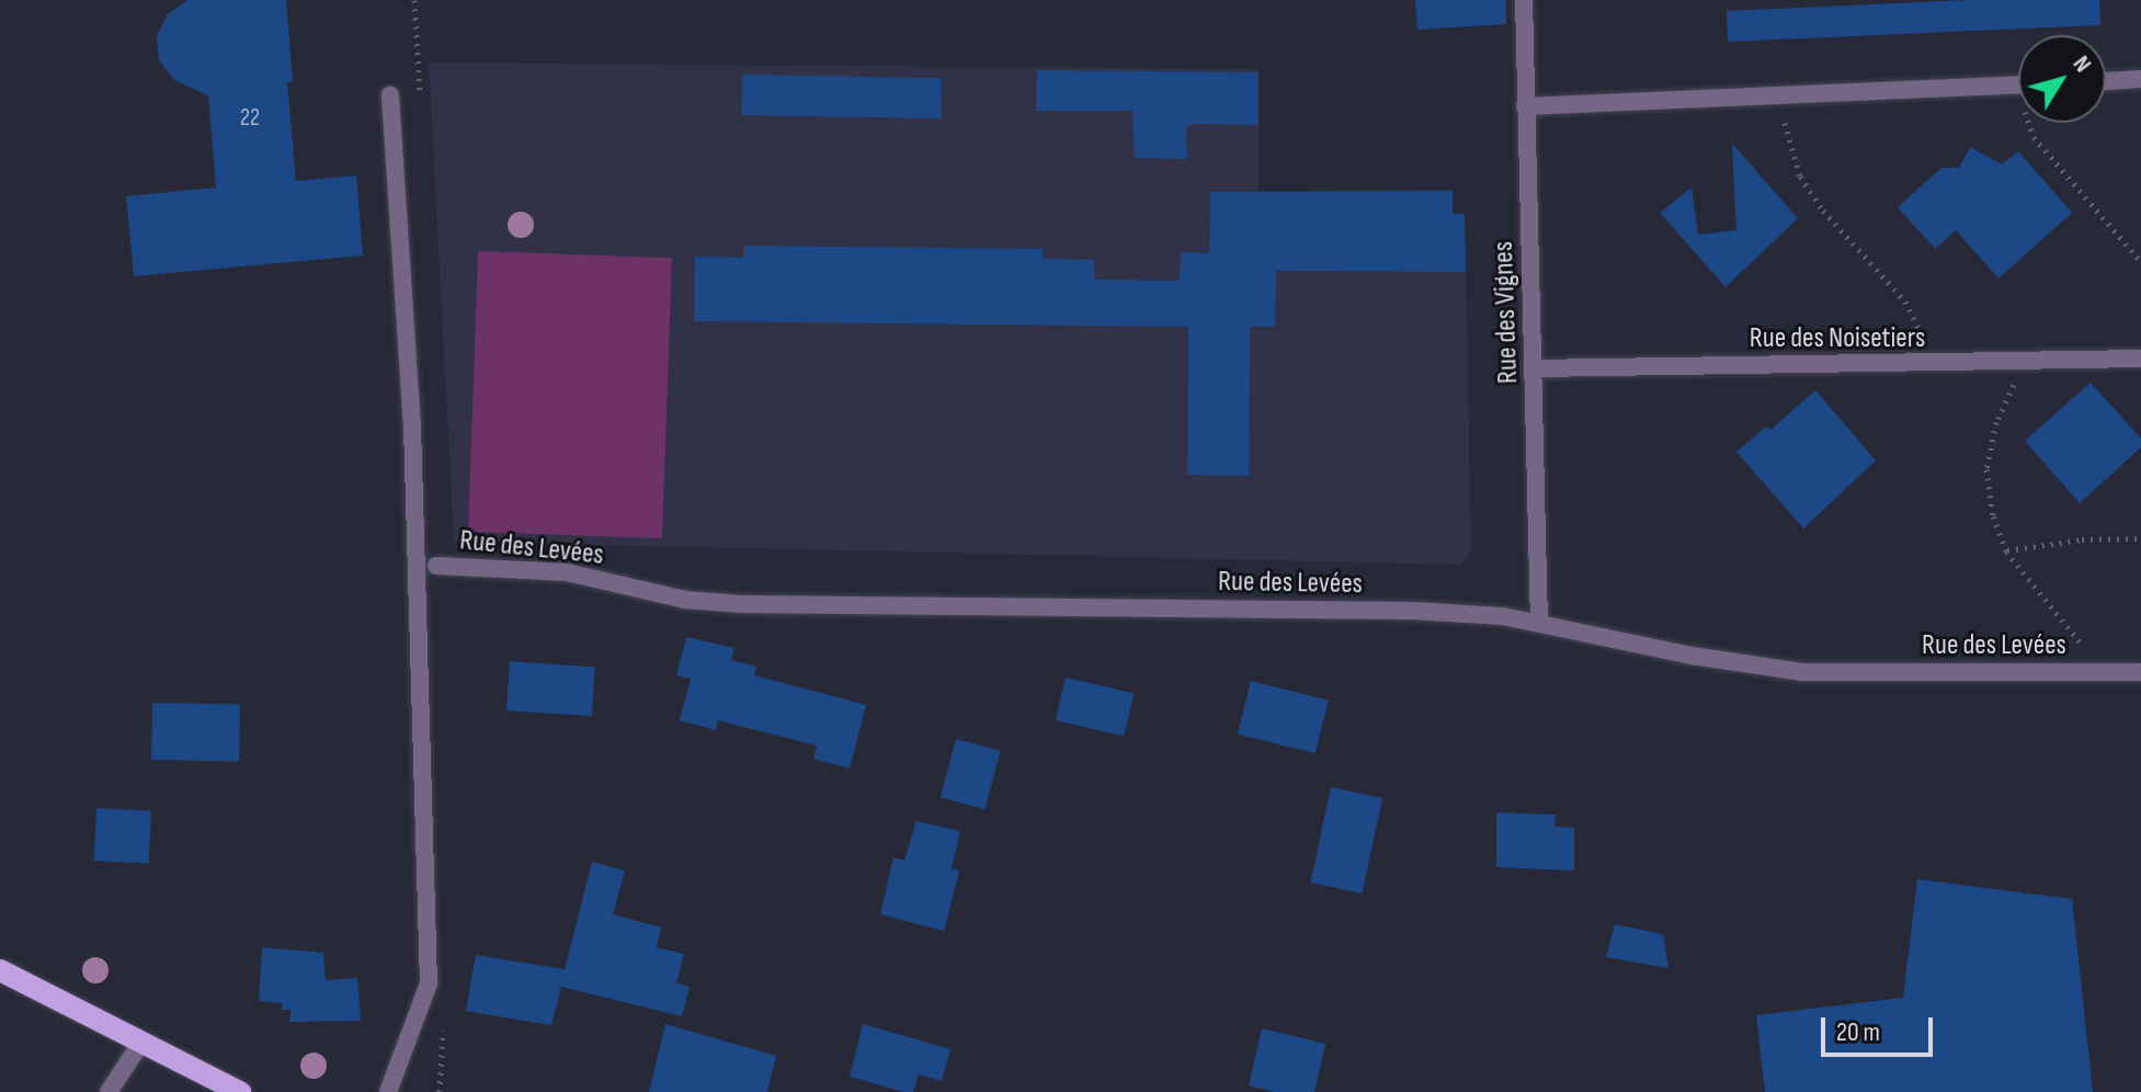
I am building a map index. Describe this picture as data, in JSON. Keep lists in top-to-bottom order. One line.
{"streets":{"street":["Rue des Vignes","Rue des Noisetiers","Rue des Levées"]},"crossings":[["Rue des Vignes","Rue des Noisetiers"],["Rue des Vignes","Rue des Levées"]],"house_numbers":["22"],"scale_bar":"20 m","north":"top right"}
